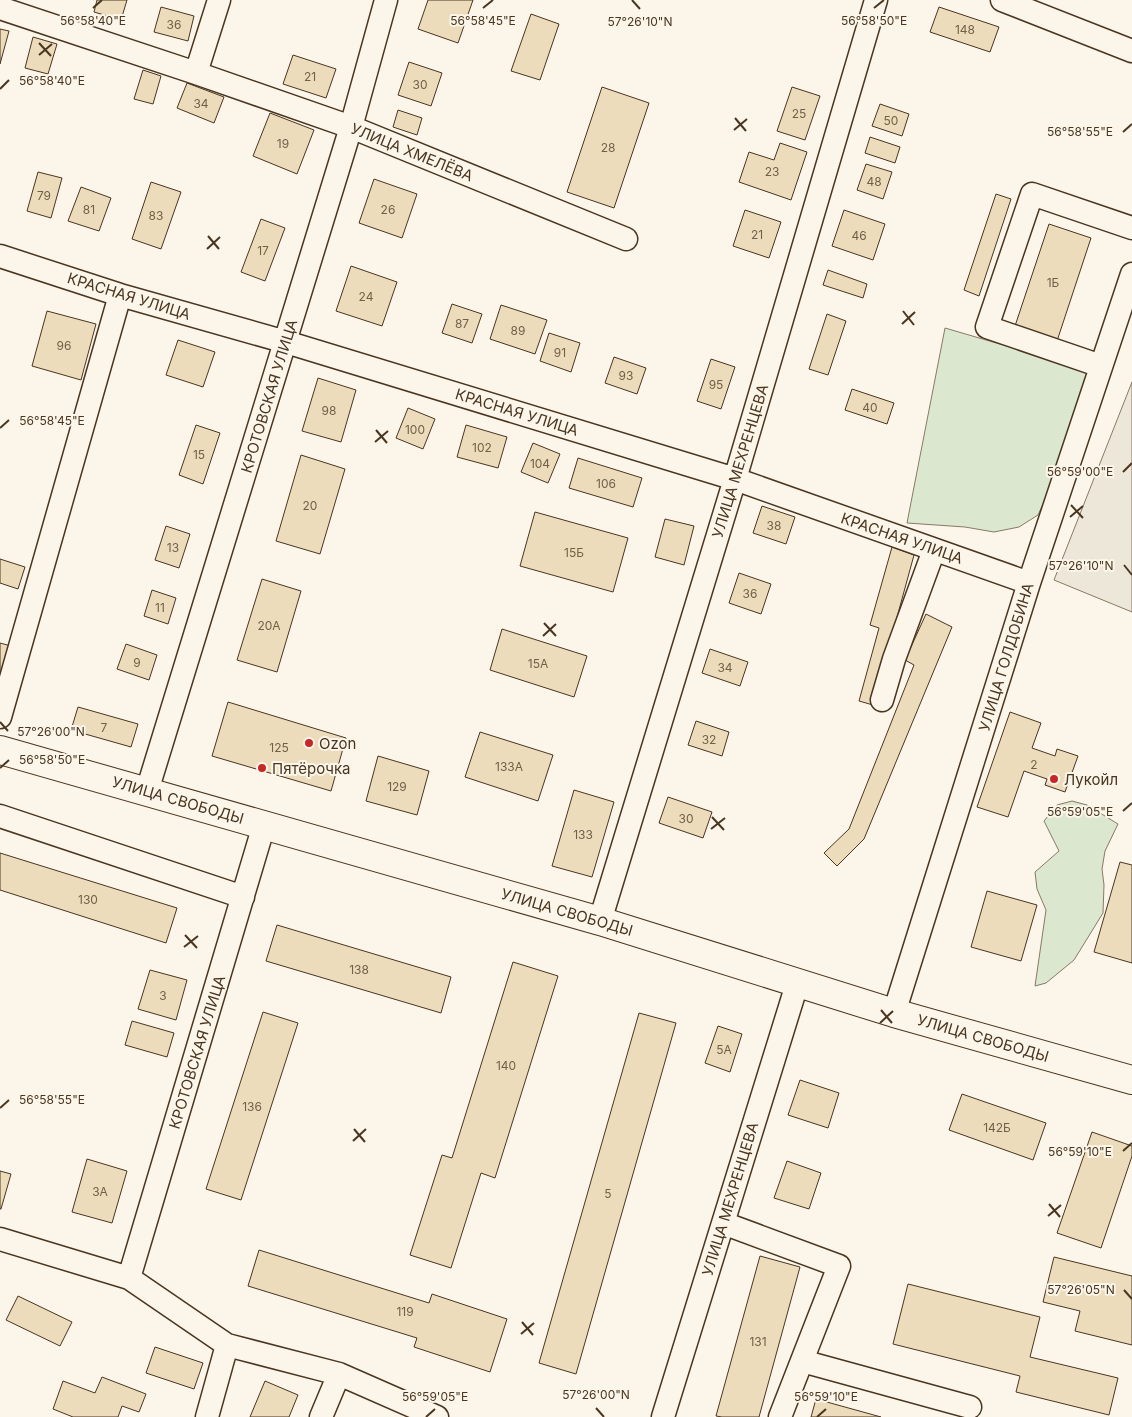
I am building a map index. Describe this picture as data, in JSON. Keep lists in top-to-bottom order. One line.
{"streets":{"main road":["УЛИЦА СВОБОДЫ"],"street":["УЛИЦА ХМЕЛЁВА","КРАСНАЯ УЛИЦА","КРОТОВСКАЯ УЛИЦА","УЛИЦА МЕХРЕНЦЕВА","УЛИЦА ГОЛДОБИНА"]},"crossings":[["УЛИЦА ХМЕЛЁВА","КРОТОВСКАЯ УЛИЦА"],["КРАСНАЯ УЛИЦА","КРОТОВСКАЯ УЛИЦА"],["КРАСНАЯ УЛИЦА","УЛИЦА МЕХРЕНЦЕВА"],["КРАСНАЯ УЛИЦА","УЛИЦА ГОЛДОБИНА"],["КРОТОВСКАЯ УЛИЦА","УЛИЦА СВОБОДЫ"],["УЛИЦА МЕХРЕНЦЕВА","УЛИЦА СВОБОДЫ"],["УЛИЦА ГОЛДОБИНА","УЛИЦА СВОБОДЫ"]],"places":["Ozon","Пятёрочка","Лукойл"],"house_numbers":["36","148","21","30","34","25","50","19","28","23","48","79","81","26","83","21","46","17","1Б","24","87","89","96","91","93","95","40","98","100","102","15","104","106","20","38","13","15Б","36","11","20А","9","15А","34","7","32","125","2","133А","129","30","133","130","138","3","5А","140","136","142Б","3А","5","119","131"],"coordinates":["56°58'40\"E","56°58'45\"E","56°58'50\"E","57°26'10\"N","56°58'55\"E","56°59'00\"E","57°26'00\"N","56°59'05\"E","56°59'10\"E","57°26'05\"N"]}
